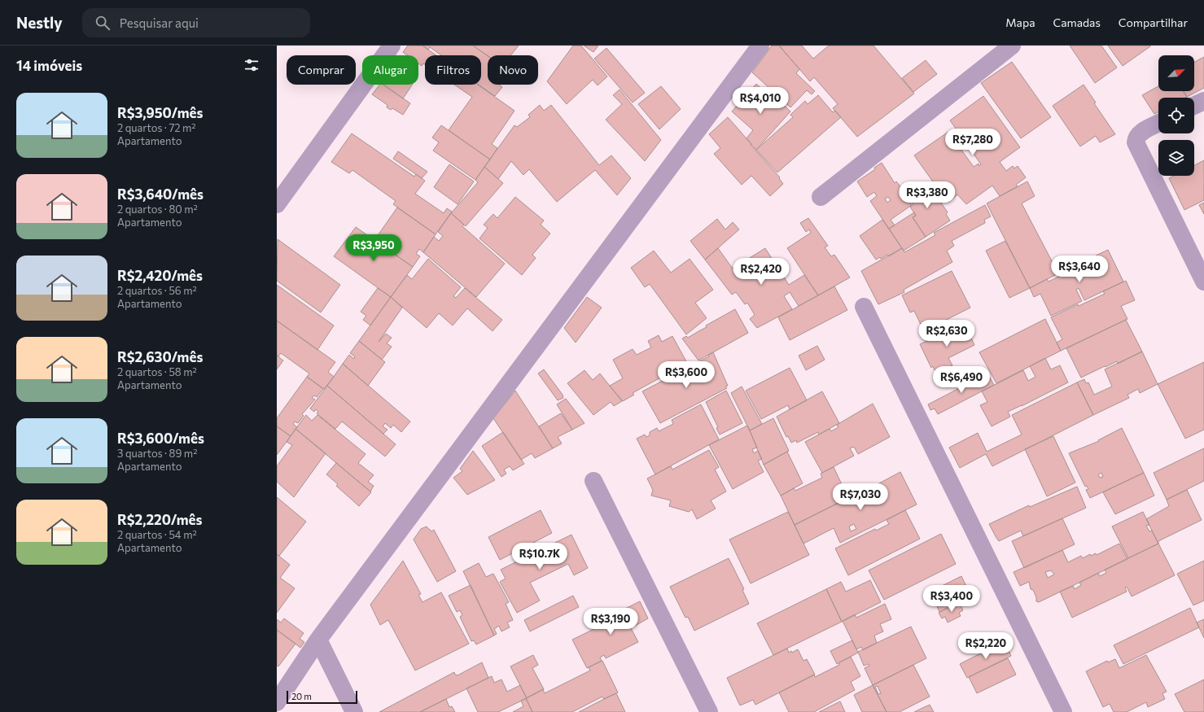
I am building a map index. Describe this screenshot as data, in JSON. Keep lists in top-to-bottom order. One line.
{"scale_bar":"20 m","north":"top right","page":{"header":"Nestly","search":"Pesquisar aqui","nav":["Mapa","Camadas","Compartilhar"],"heading":"14 imóveis","chip":["Comprar","Alugar","Filtros","Novo"],"list":[{"name":"R$3,950/mês","note":"2 quartos · 72 m² · Apartamento"},{"name":"R$3,640/mês","note":"2 quartos · 80 m² · Apartamento"},{"name":"R$2,420/mês","note":"2 quartos · 56 m² · Apartamento"},{"name":"R$2,630/mês","note":"2 quartos · 58 m² · Apartamento"},{"name":"R$3,600/mês","note":"3 quartos · 89 m² · Apartamento"},{"name":"R$2,220/mês","note":"2 quartos · 54 m² · Apartamento"}],"price":["R$4,010","R$7,280","R$3,380","R$3,950","R$3,640","R$2,420","R$2,630","R$3,600","R$6,490","R$7,030","R$10.7K","R$3,400","R$3,190","R$2,220"],"scale":"20 m"}}
